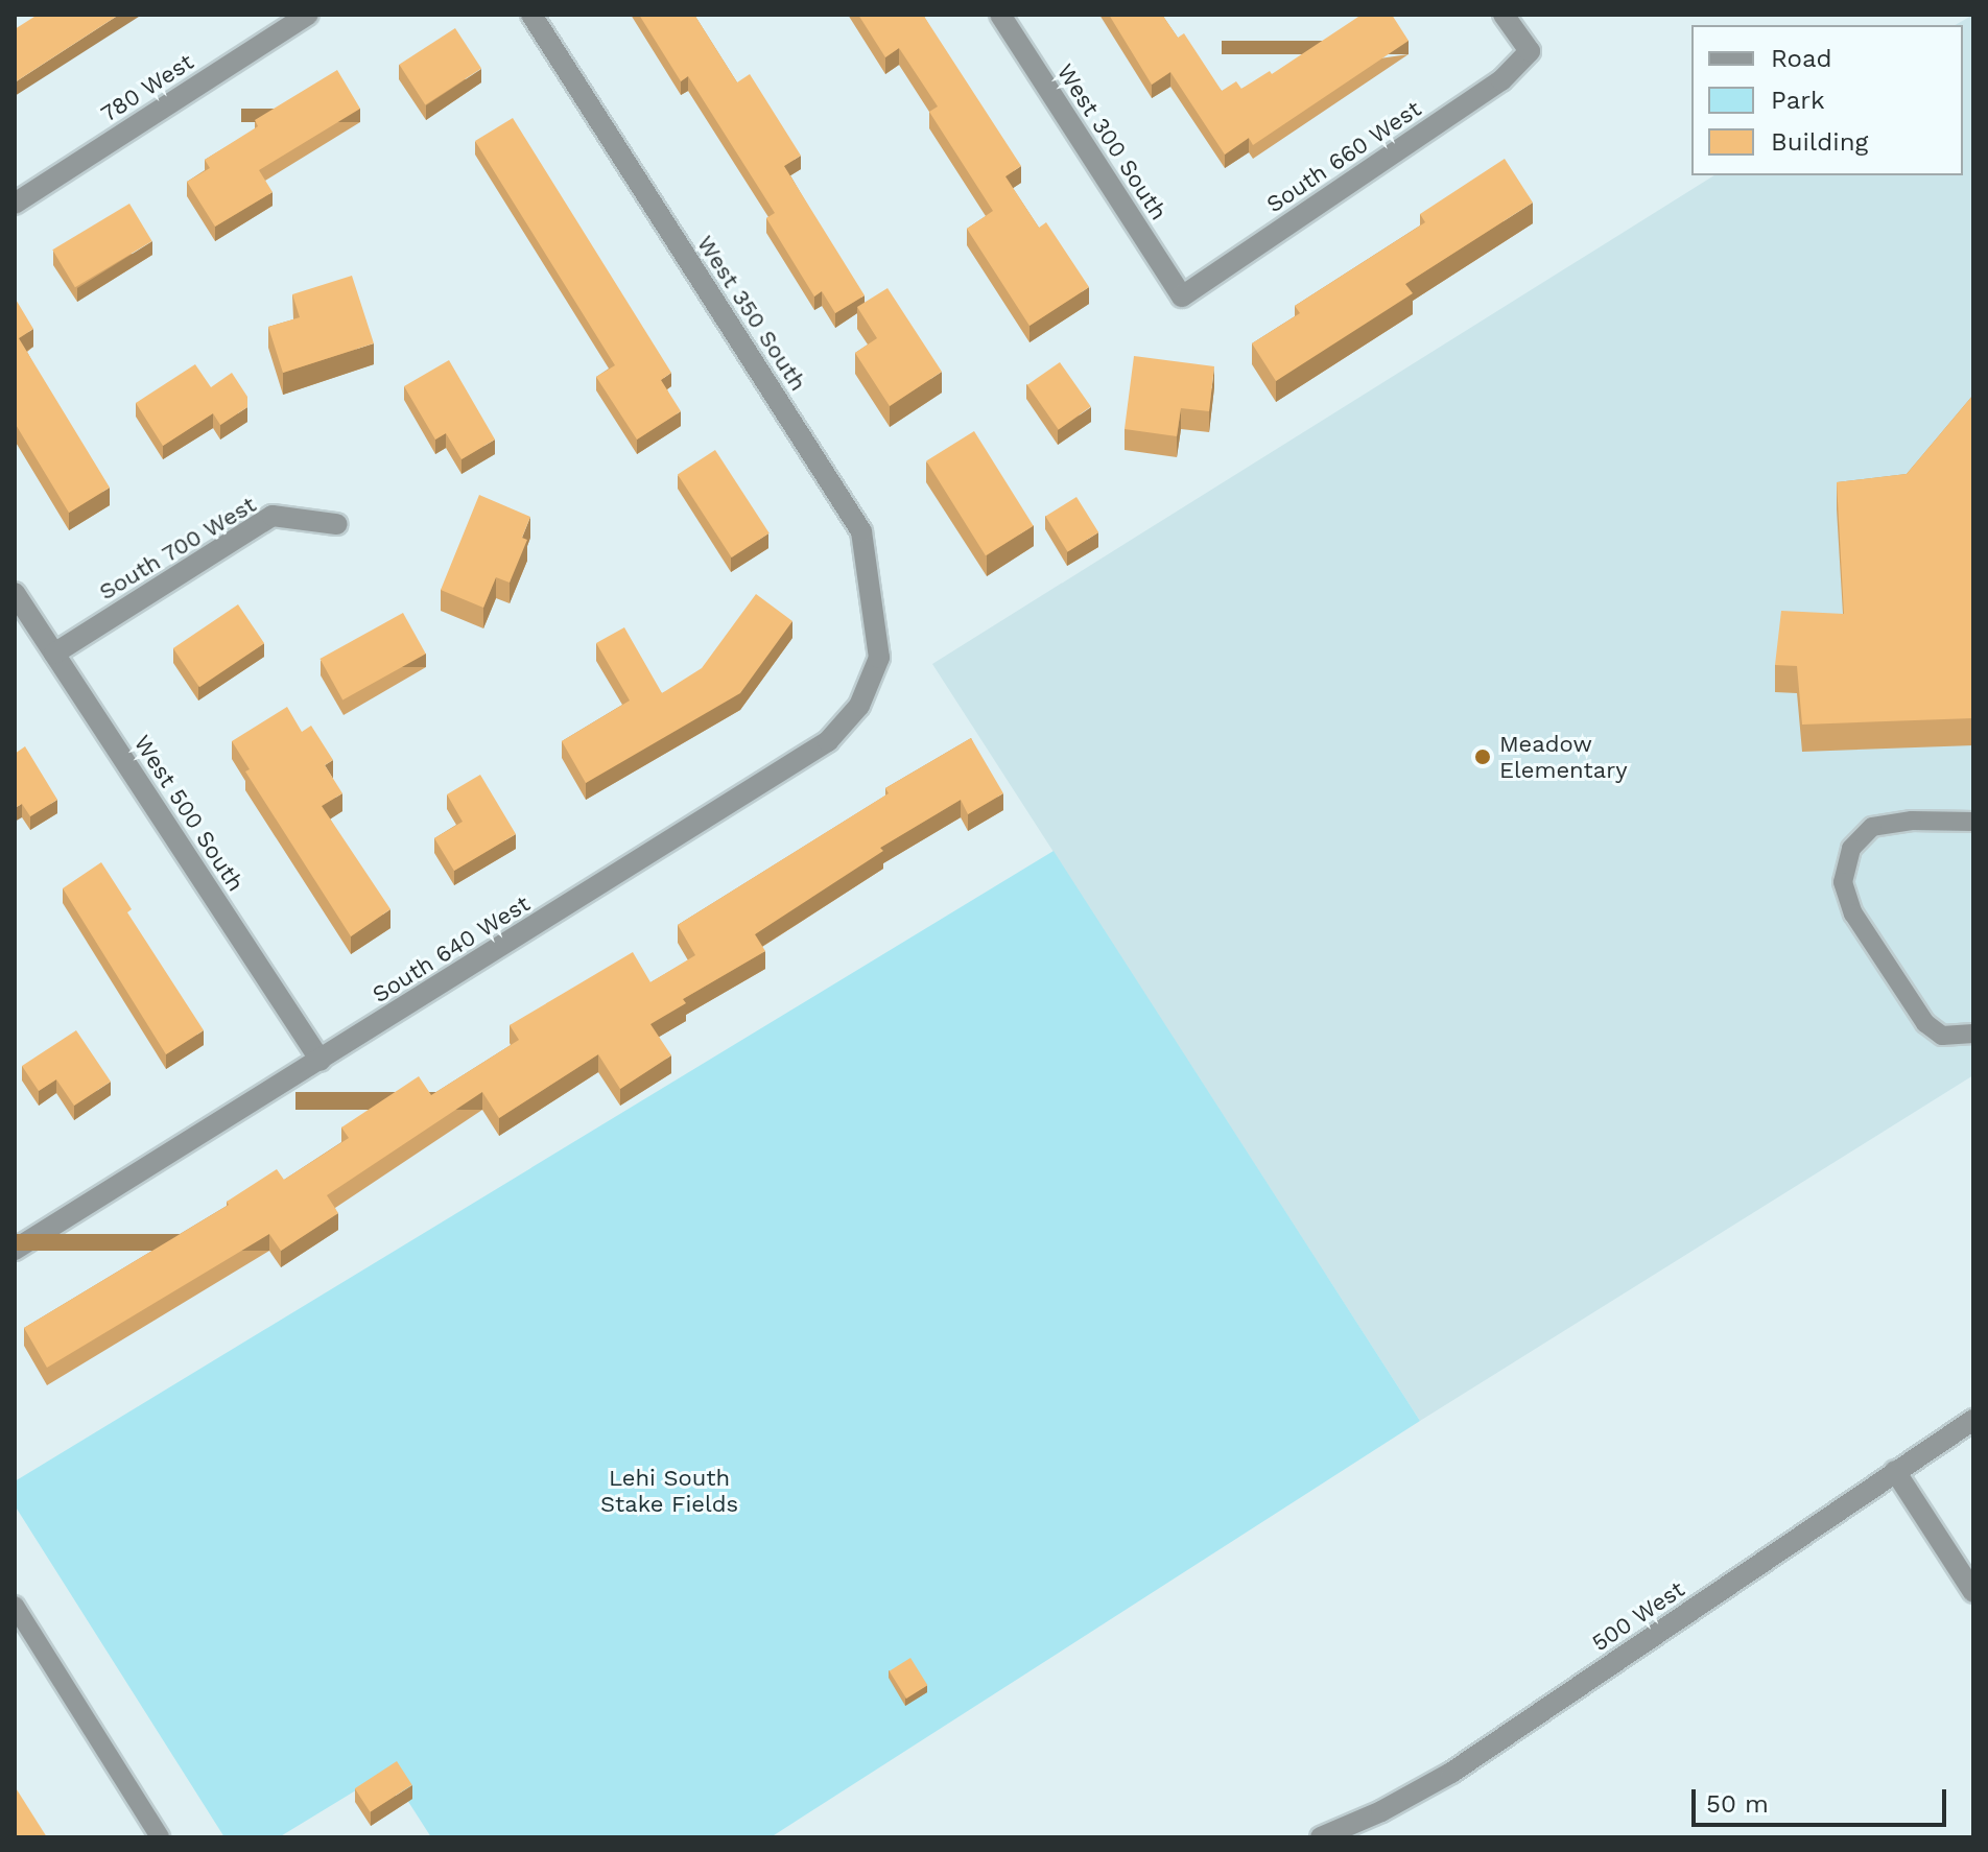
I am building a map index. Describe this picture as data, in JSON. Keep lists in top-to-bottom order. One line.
{"streets":{"street":["780 West","West 300 South","South 660 West","West 350 South","South 700 West","West 500 South","South 640 West","500 West"]},"crossings":[["West 300 South","South 660 West"],["West 350 South","South 640 West"],["South 700 West","West 500 South"],["West 500 South","South 640 West"]],"parks":["Lehi South Stake Fields"],"places":["Meadow Elementary"],"legend":["Road","Park","Building"],"scale_bar":"50 m"}
